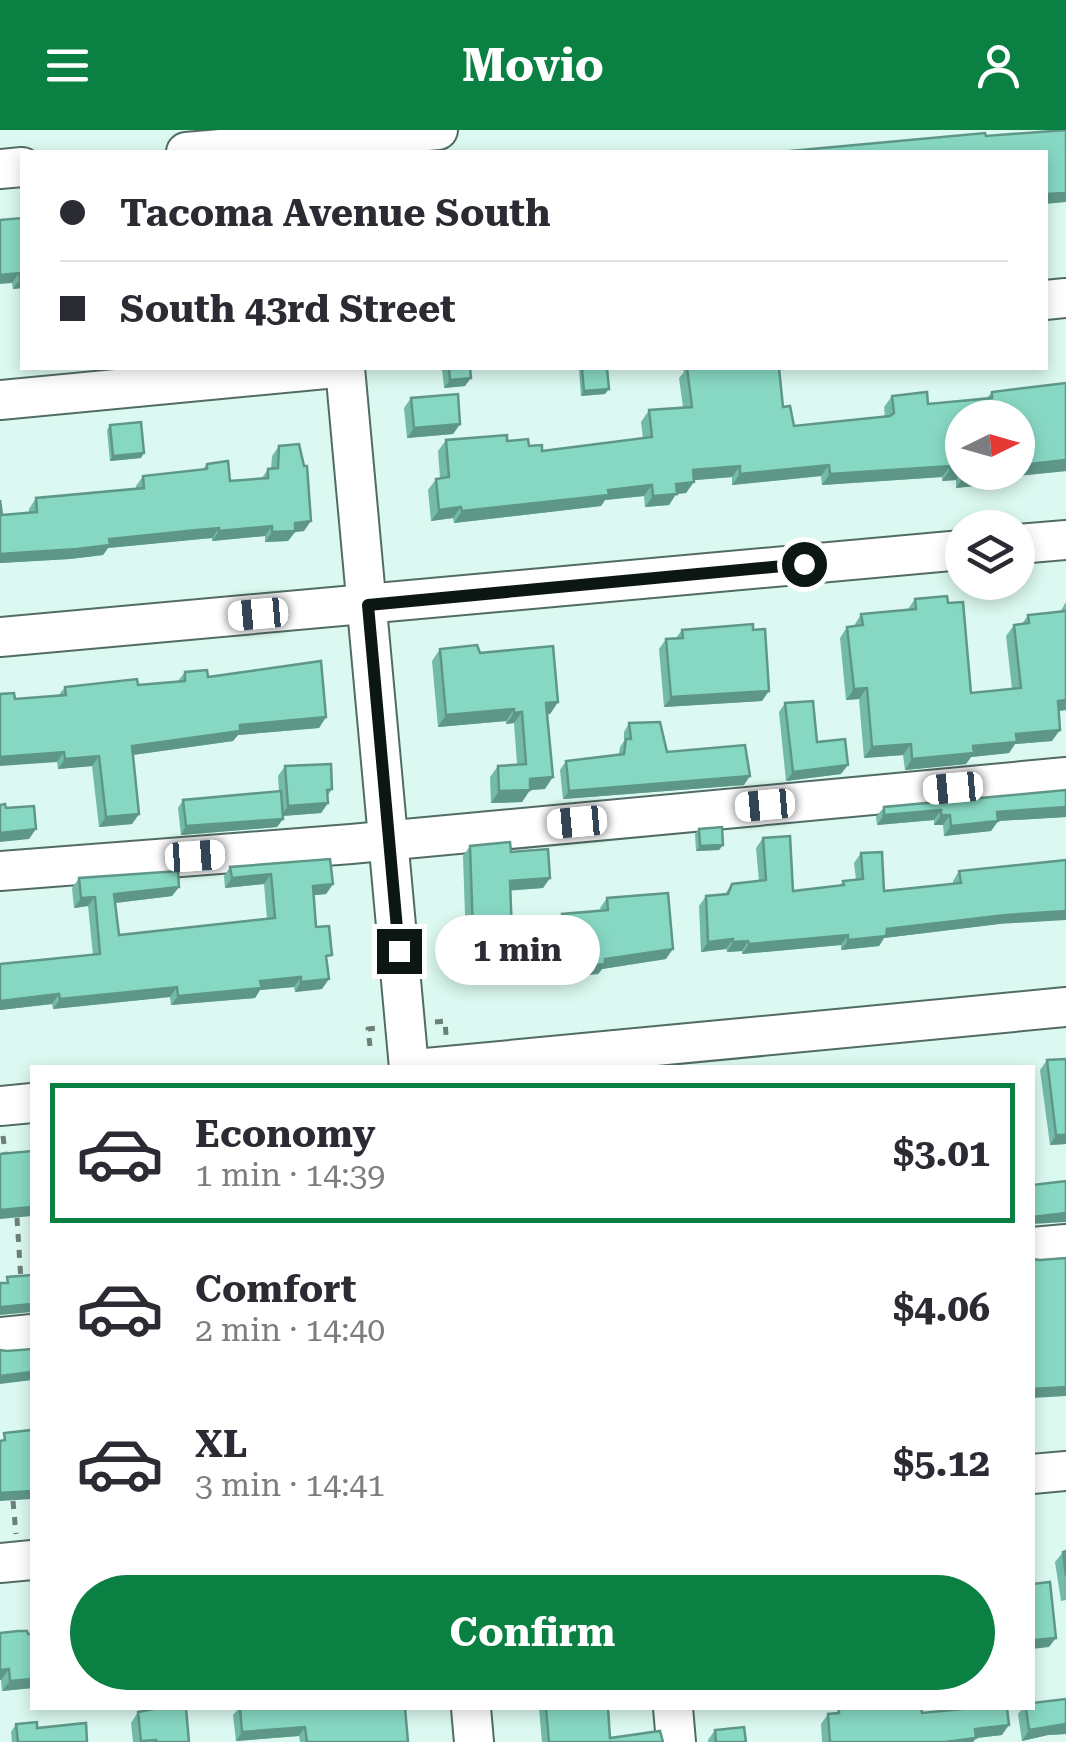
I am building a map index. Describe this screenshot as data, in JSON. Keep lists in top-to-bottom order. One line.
{"north":"right","page":{"header":"Movio","banner":["Tacoma Avenue South","South 43rd Street"],"bubble":"1 min","list":[{"name":"Economy","note":"1 min · 14:39","value":"$3.01"},{"name":"Comfort","note":"2 min · 14:40","value":"$4.06"},{"name":"XL","note":"3 min · 14:41","value":"$5.12"}],"buttons":"Confirm"}}
